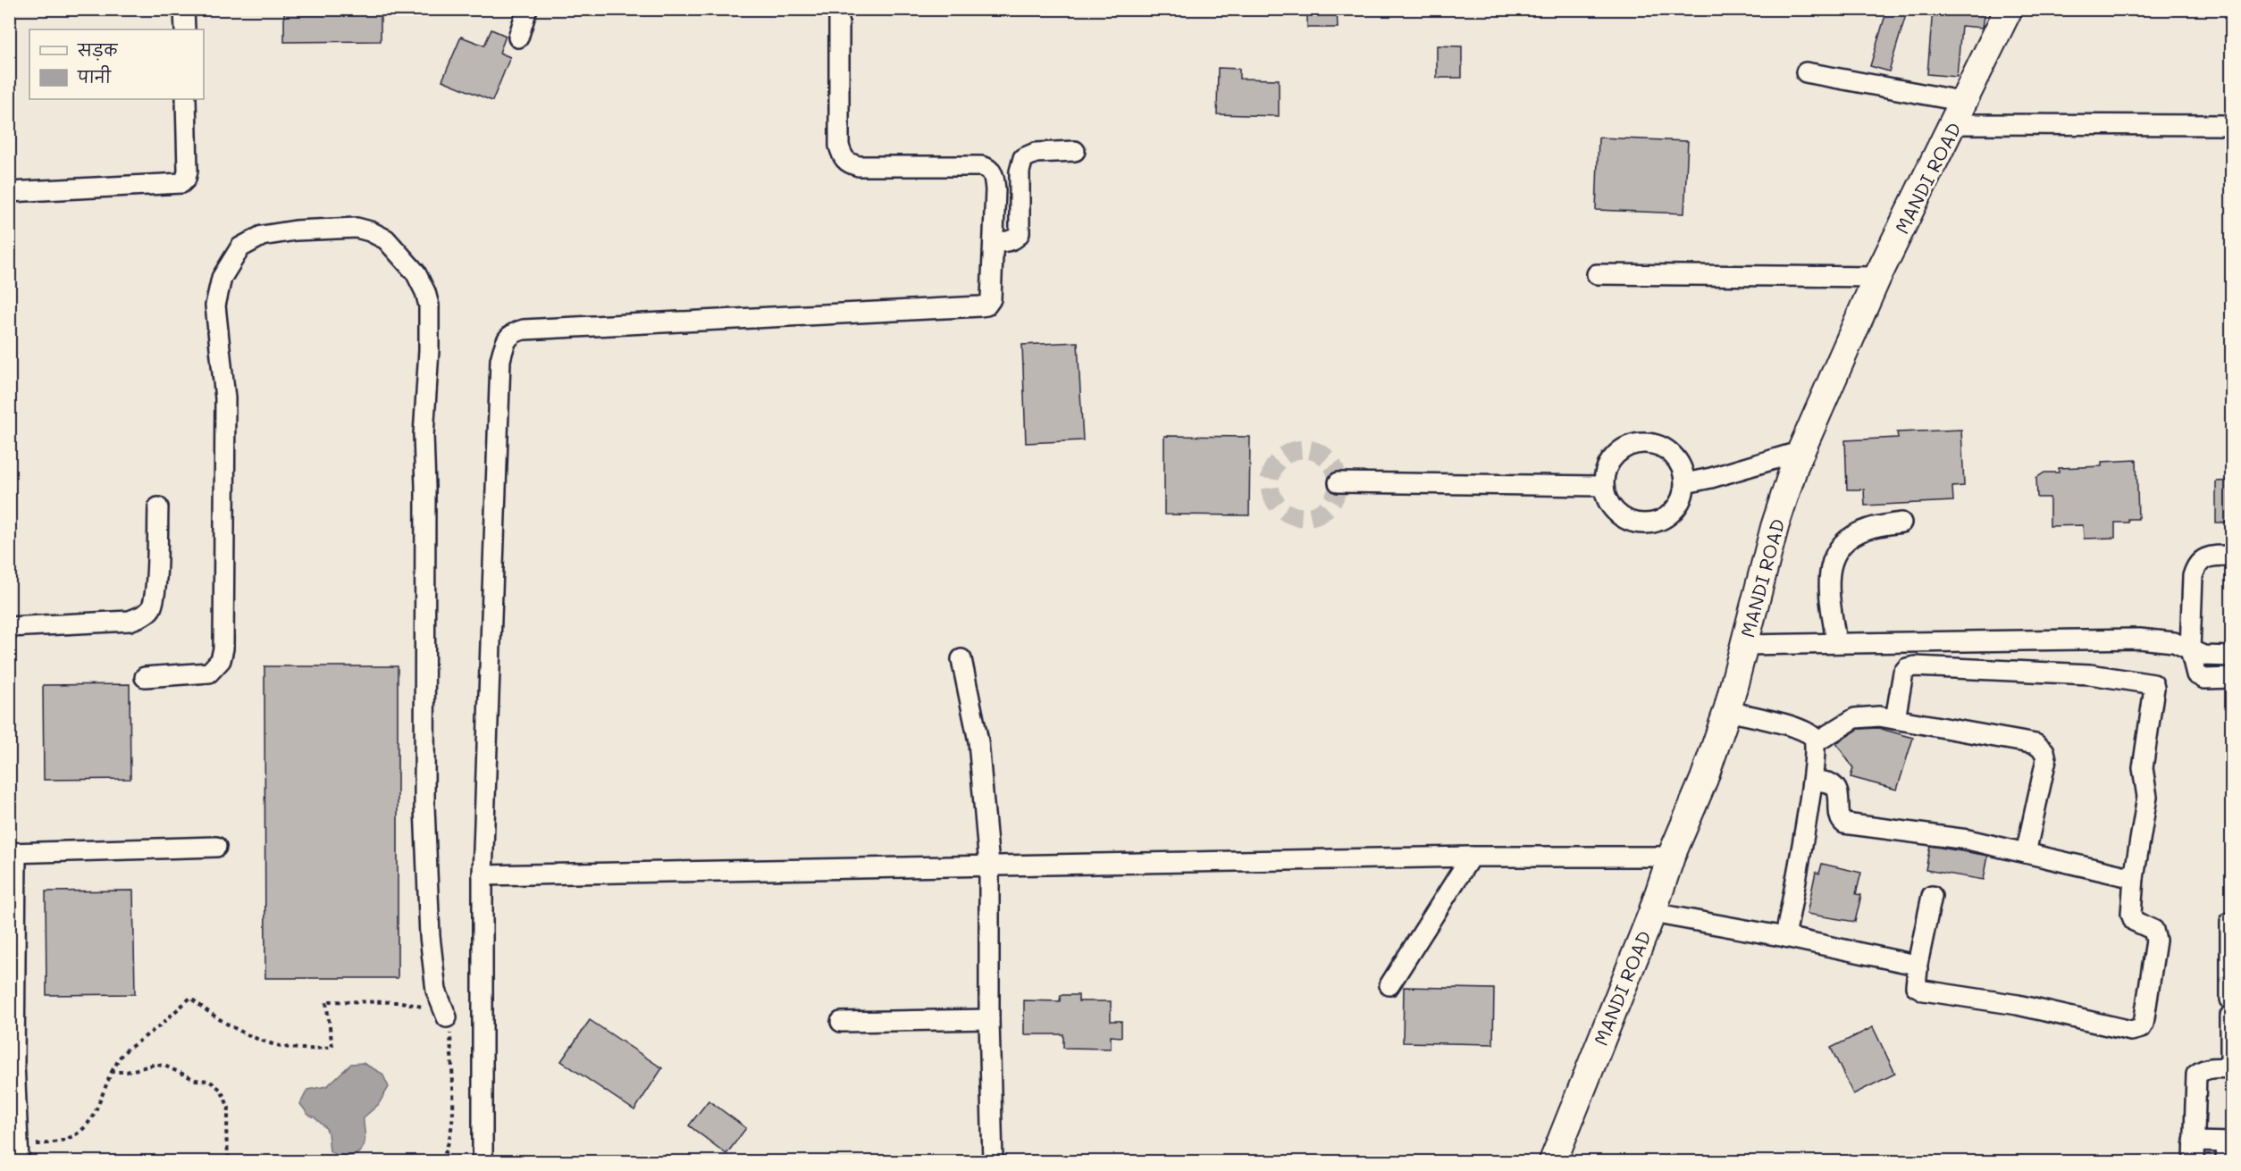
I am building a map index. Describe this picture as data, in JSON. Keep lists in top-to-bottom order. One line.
{"streets":{"street":["MANDI ROAD"]},"legend":["सड़क","पानी"]}
